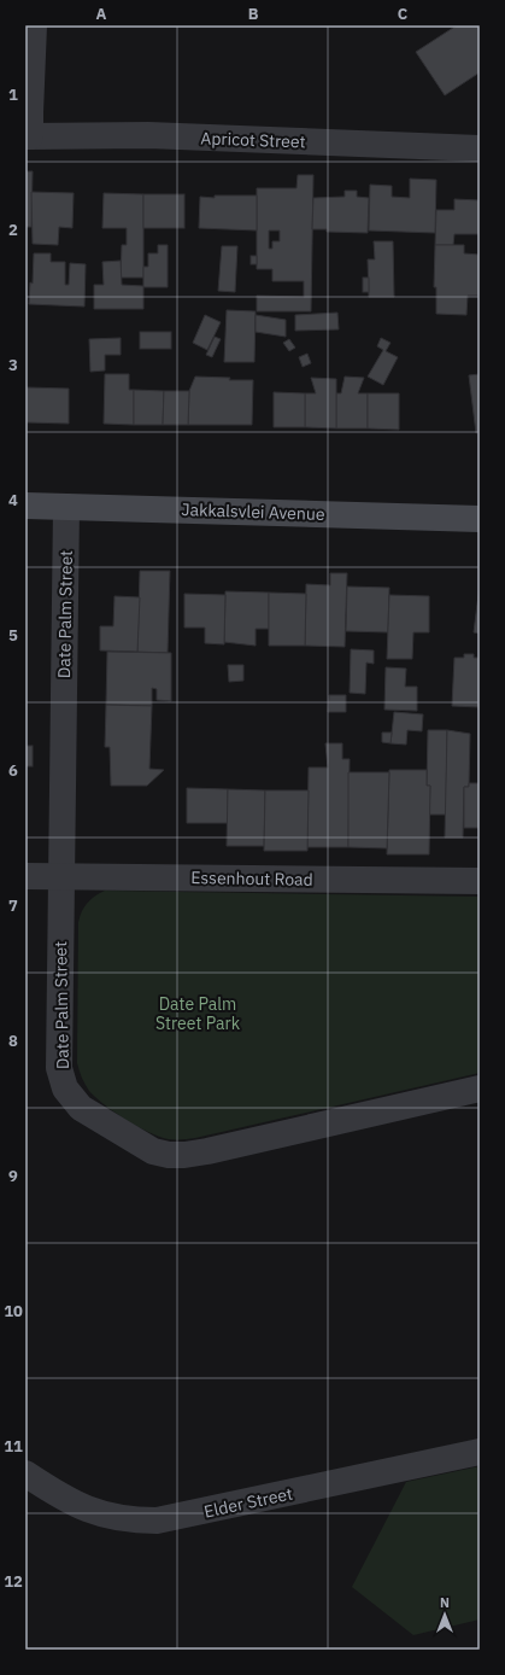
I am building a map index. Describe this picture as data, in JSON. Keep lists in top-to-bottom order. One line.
{"streets":{"street":["Apricot Street","Jakkalsvlei Avenue","Date Palm Street","Essenhout Road","Elder Street"]},"crossings":[["Jakkalsvlei Avenue","Date Palm Street"],["Date Palm Street","Essenhout Road"]],"parks":["Date Palm Street Park"],"north":"top","grid":{"columns":["A","B","C"],"rows":["1","2","3","4","5","6","7","8","9","10","11","12"]}}
